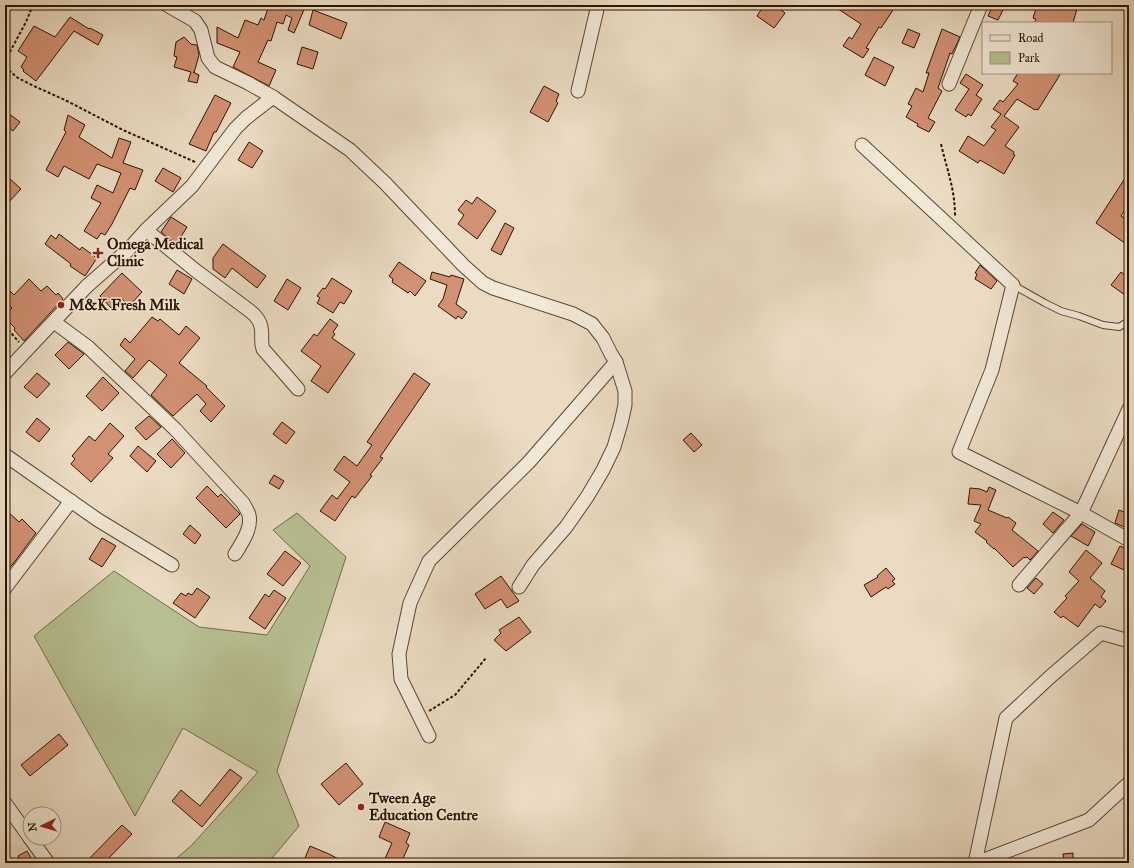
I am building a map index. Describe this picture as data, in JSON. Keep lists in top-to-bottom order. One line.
{"places":{"health":["Omega Medical Clinic"],"other":["M&K Fresh Milk","Tween Age Education Centre"]},"legend":["Road","Park"],"north":"left"}
